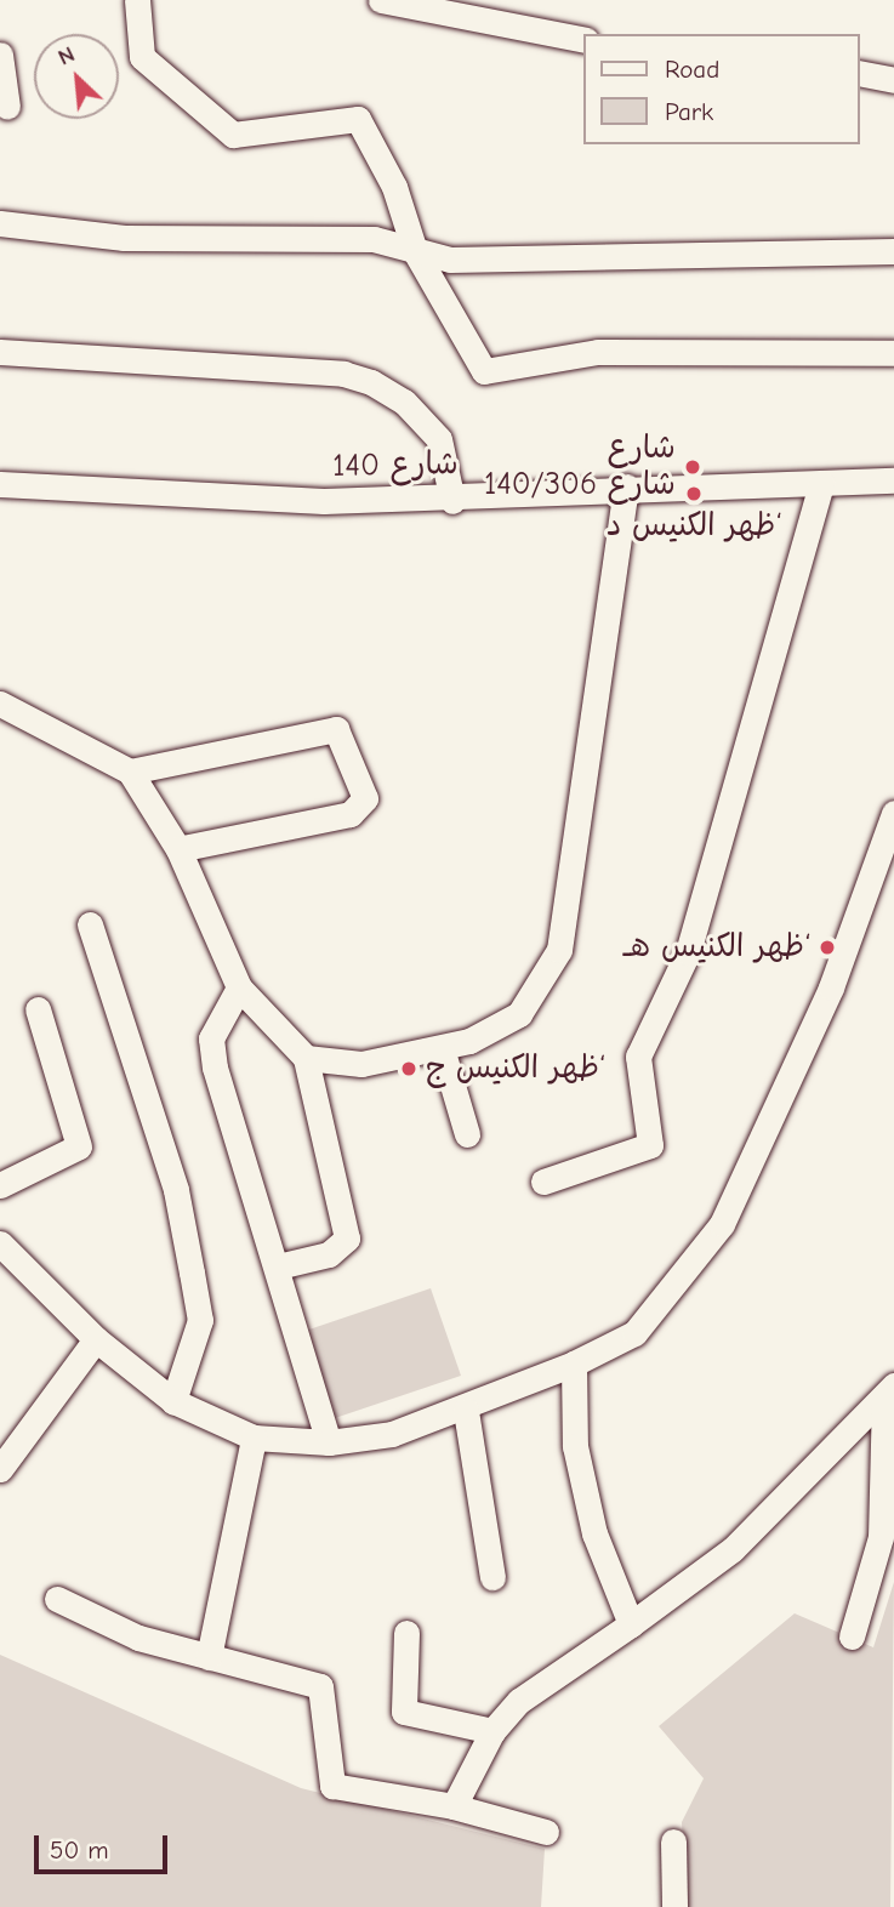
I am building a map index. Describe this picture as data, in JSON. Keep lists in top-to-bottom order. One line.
{"streets":{"street":["شارع 140"]},"places":["شارع 140/شارع 306","ظهر الكنيس د‘","ظهر الكنيس هـ‘","ظهر الكنيس ج‘"],"legend":["Road","Park"],"scale_bar":"50 m","north":"top left"}
